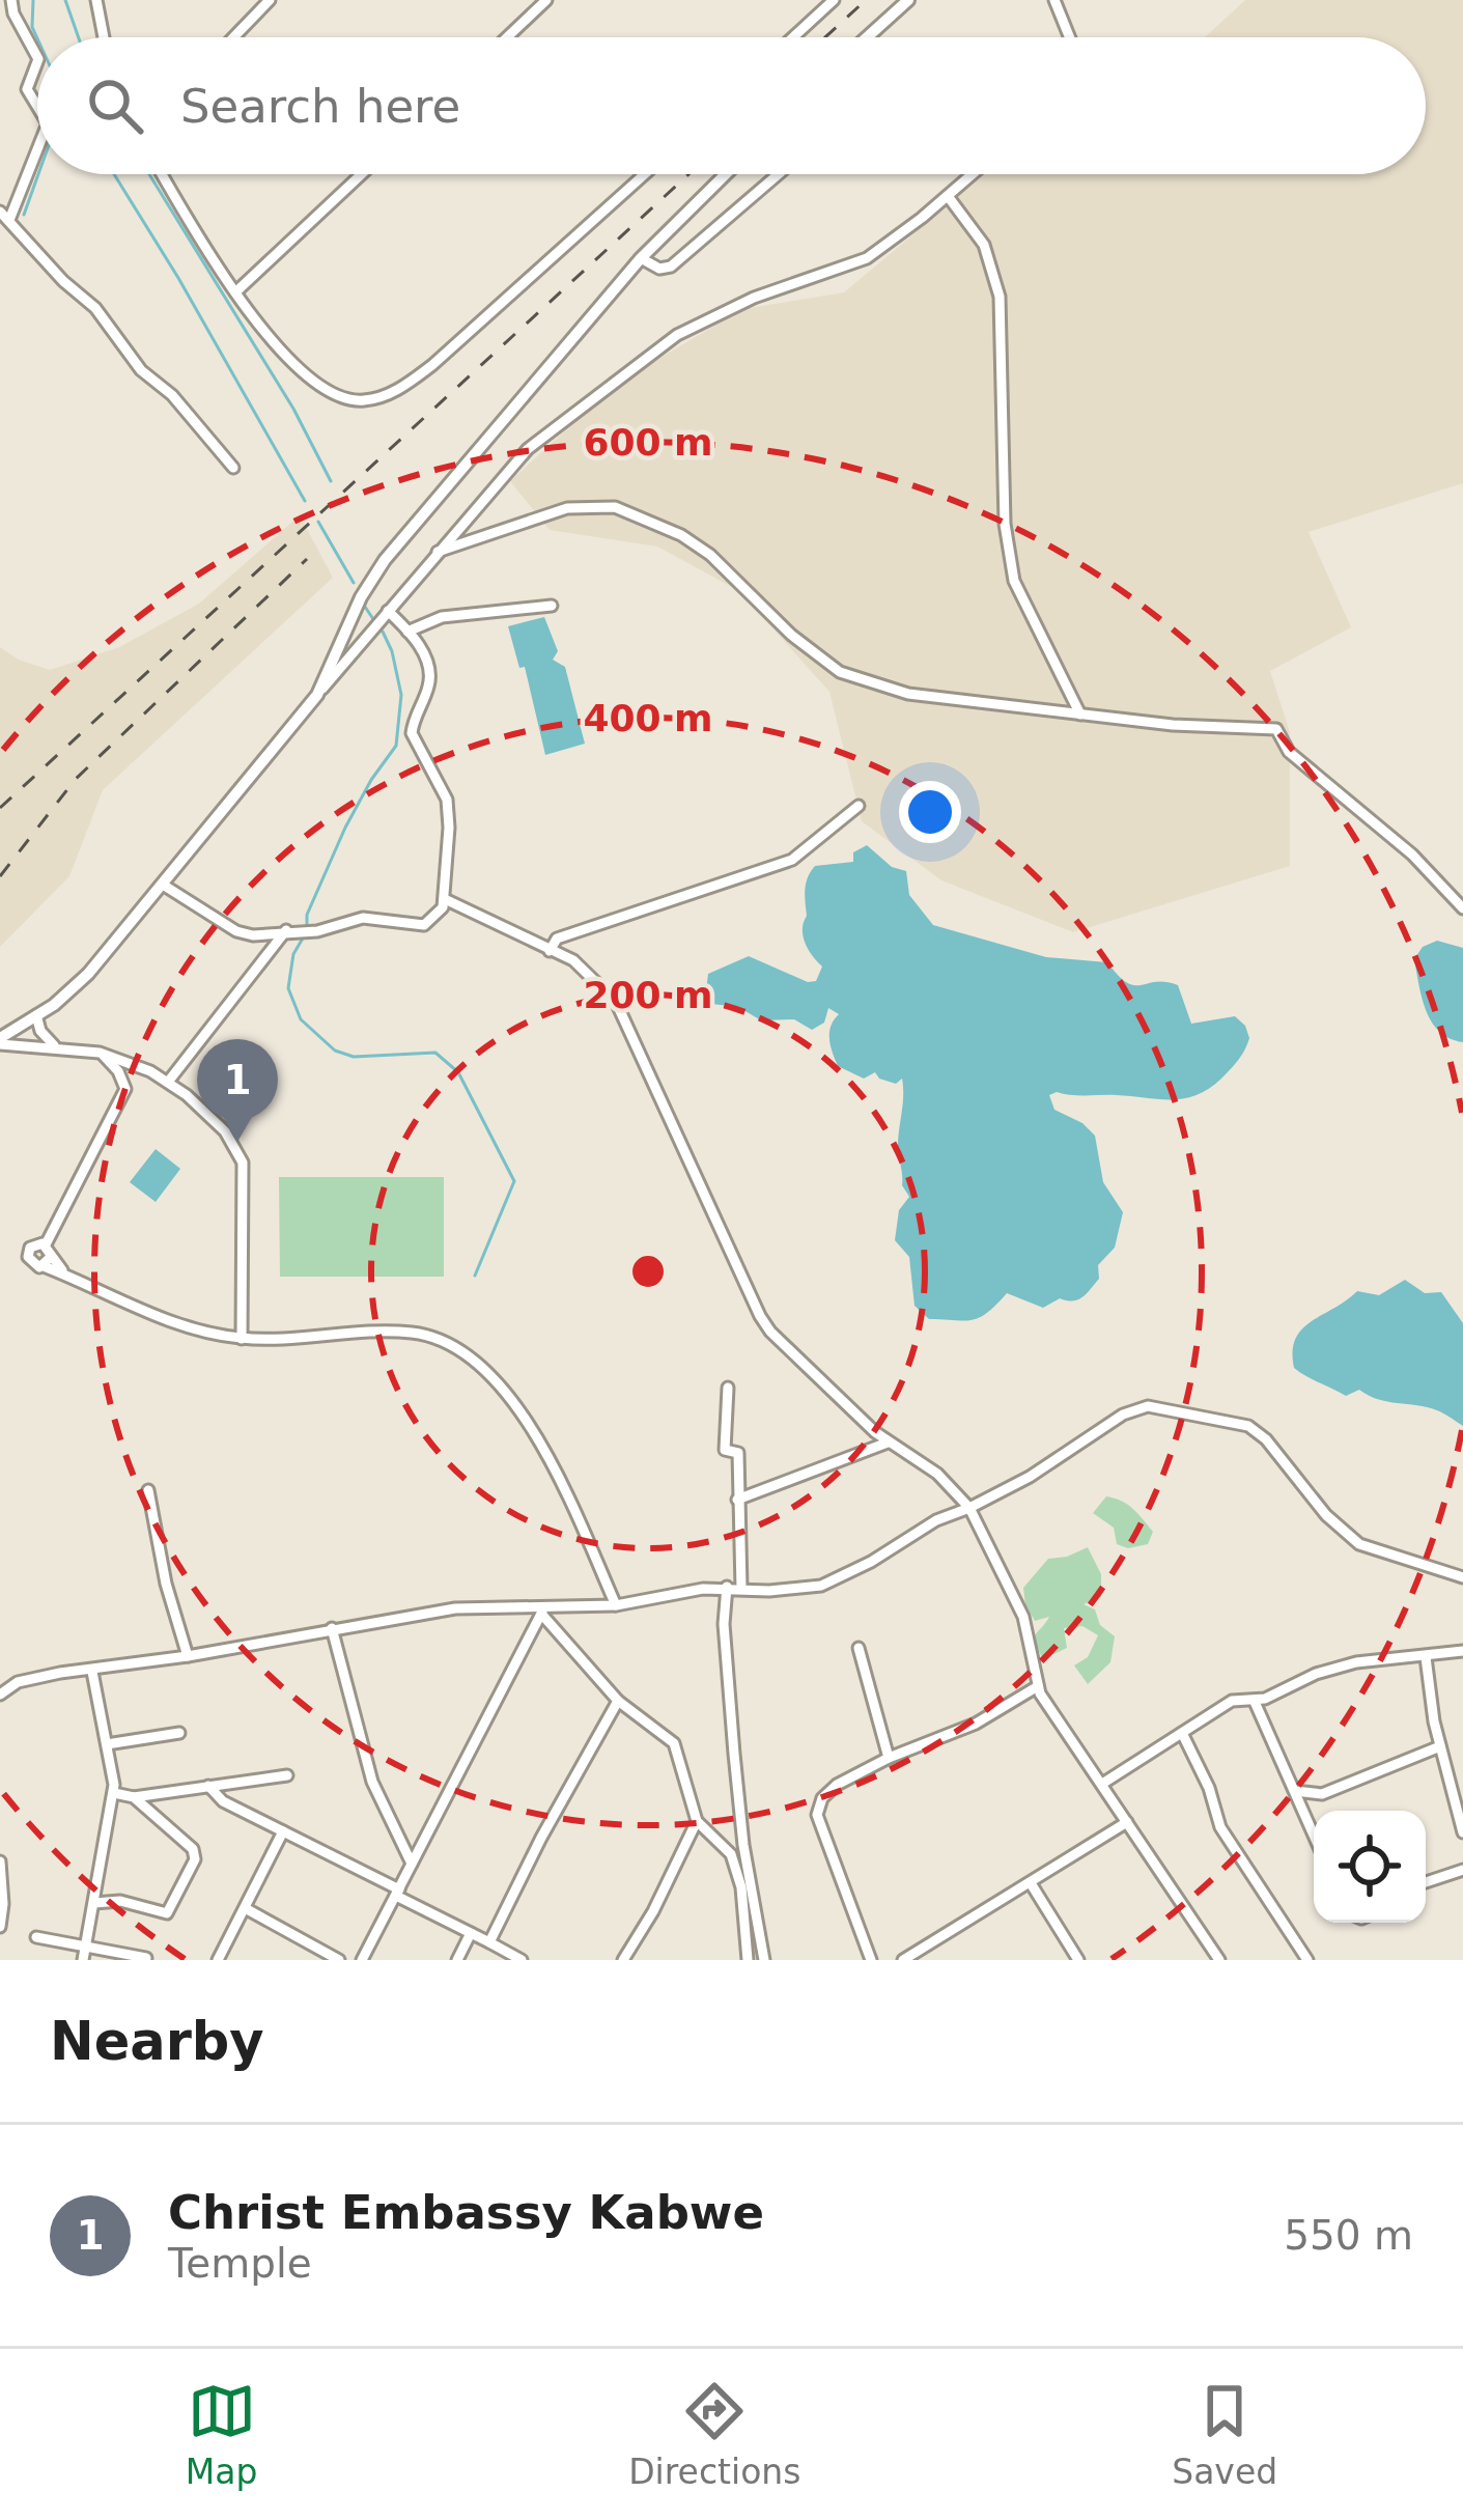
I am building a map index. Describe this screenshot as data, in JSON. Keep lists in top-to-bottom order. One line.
{"page":{"search":"Search here","pins":"1","heading":"Nearby","list":[{"mark":"1","name":"Christ Embassy Kabwe","note":"Temple","value":"550 m"}],"nav":["Map","Directions","Saved"]},"rings":["600 m","400 m","200 m"]}
